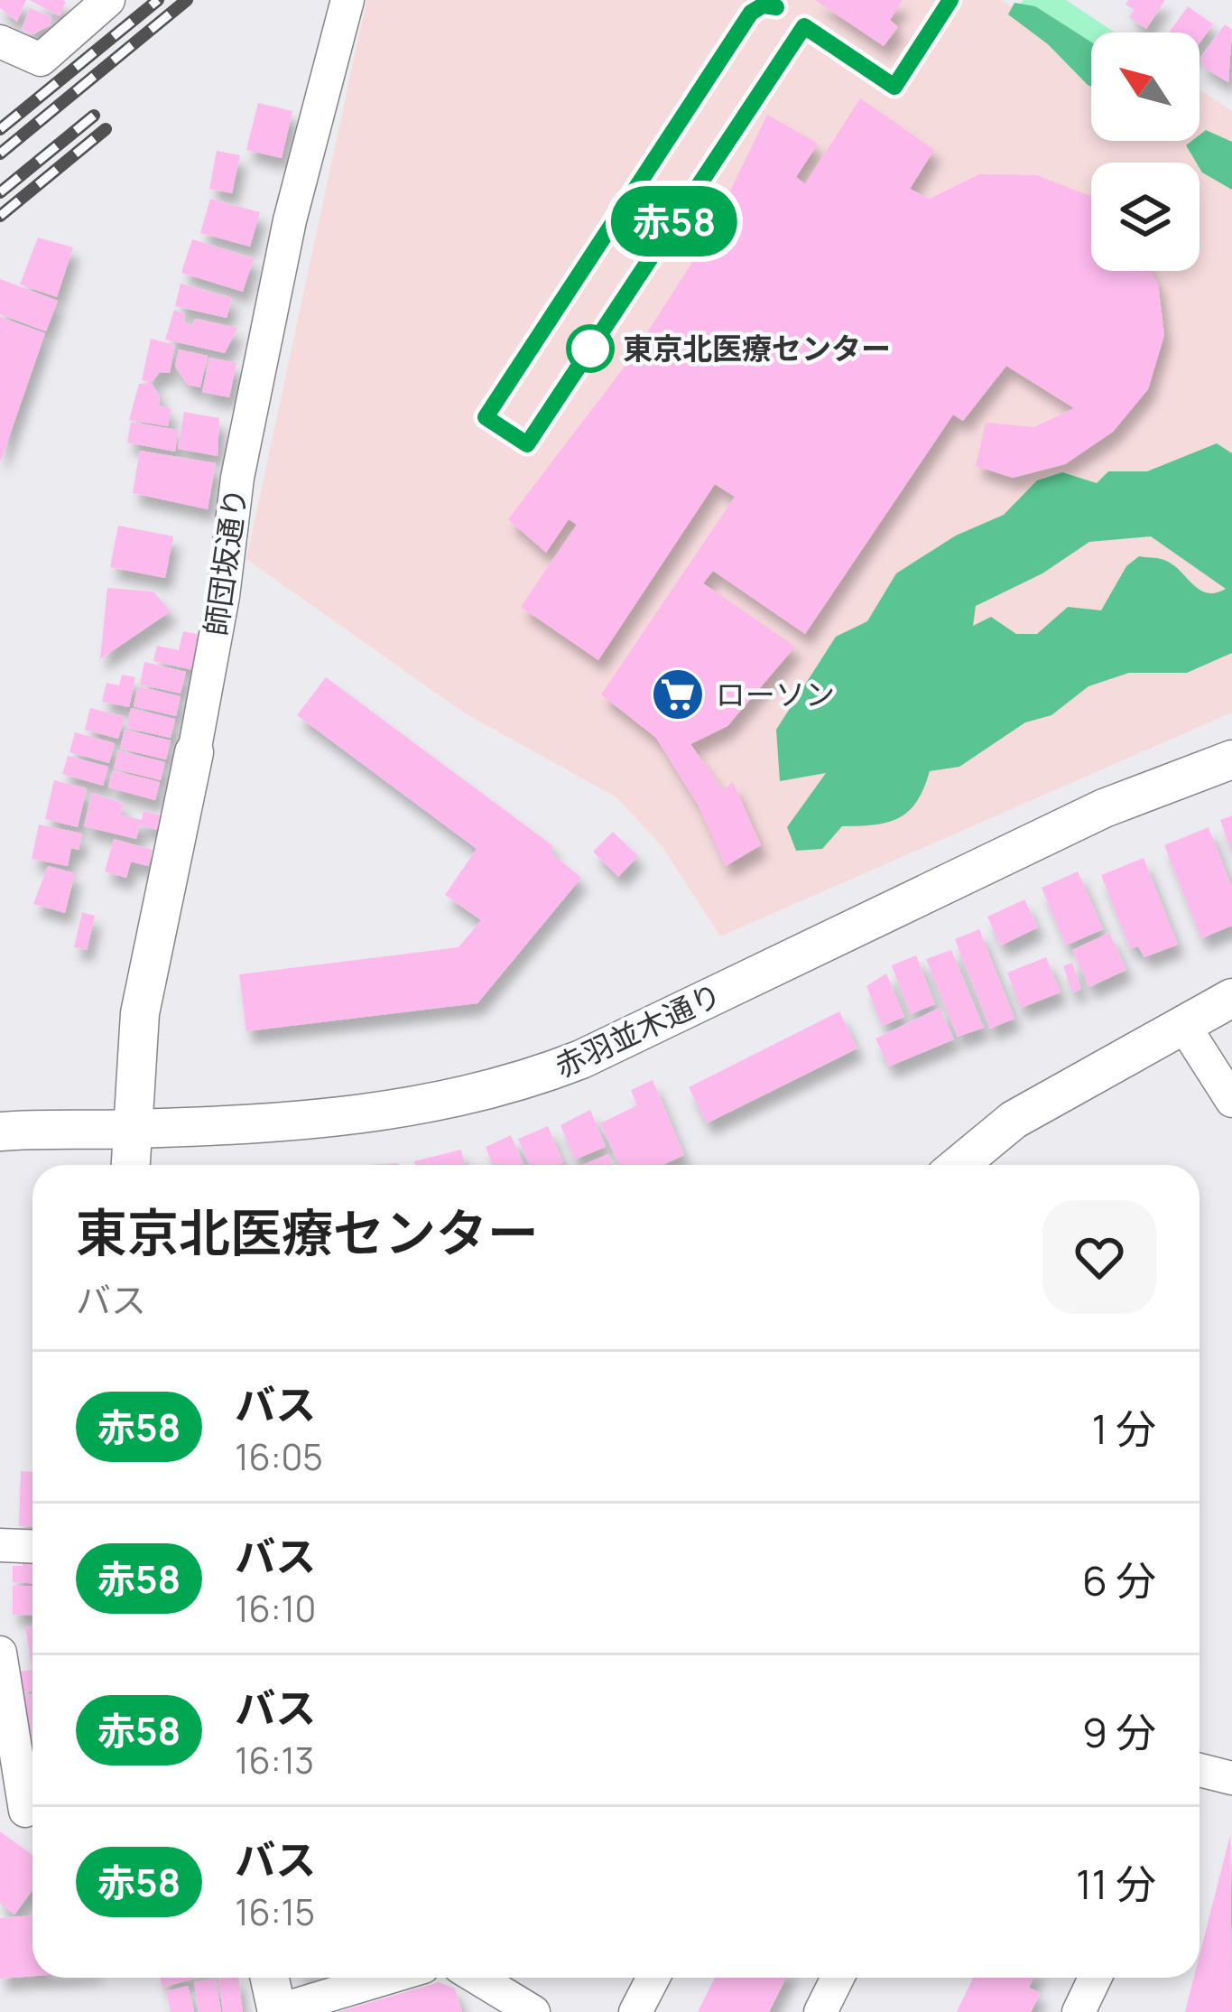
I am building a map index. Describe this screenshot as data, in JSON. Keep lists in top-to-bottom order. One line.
{"streets":{"street":["師団坂通り","赤羽並木通り"]},"crossings":[["師団坂通り","赤羽並木通り"]],"places":{"other":["東京北医療センター"],"supermarket":["ローソン"]},"lines":["bus line 赤58"],"north":"top left","page":{"on_map":"赤58","heading":["東京北医療センター","バス"],"list":[{"mark":"赤58","name":"バス","note":"16:05","value":"1 分"},{"mark":"赤58","name":"バス","note":"16:10","value":"6 分"},{"mark":"赤58","name":"バス","note":"16:13","value":"9 分"},{"mark":"赤58","name":"バス","note":"16:15","value":"11 分"}]}}
